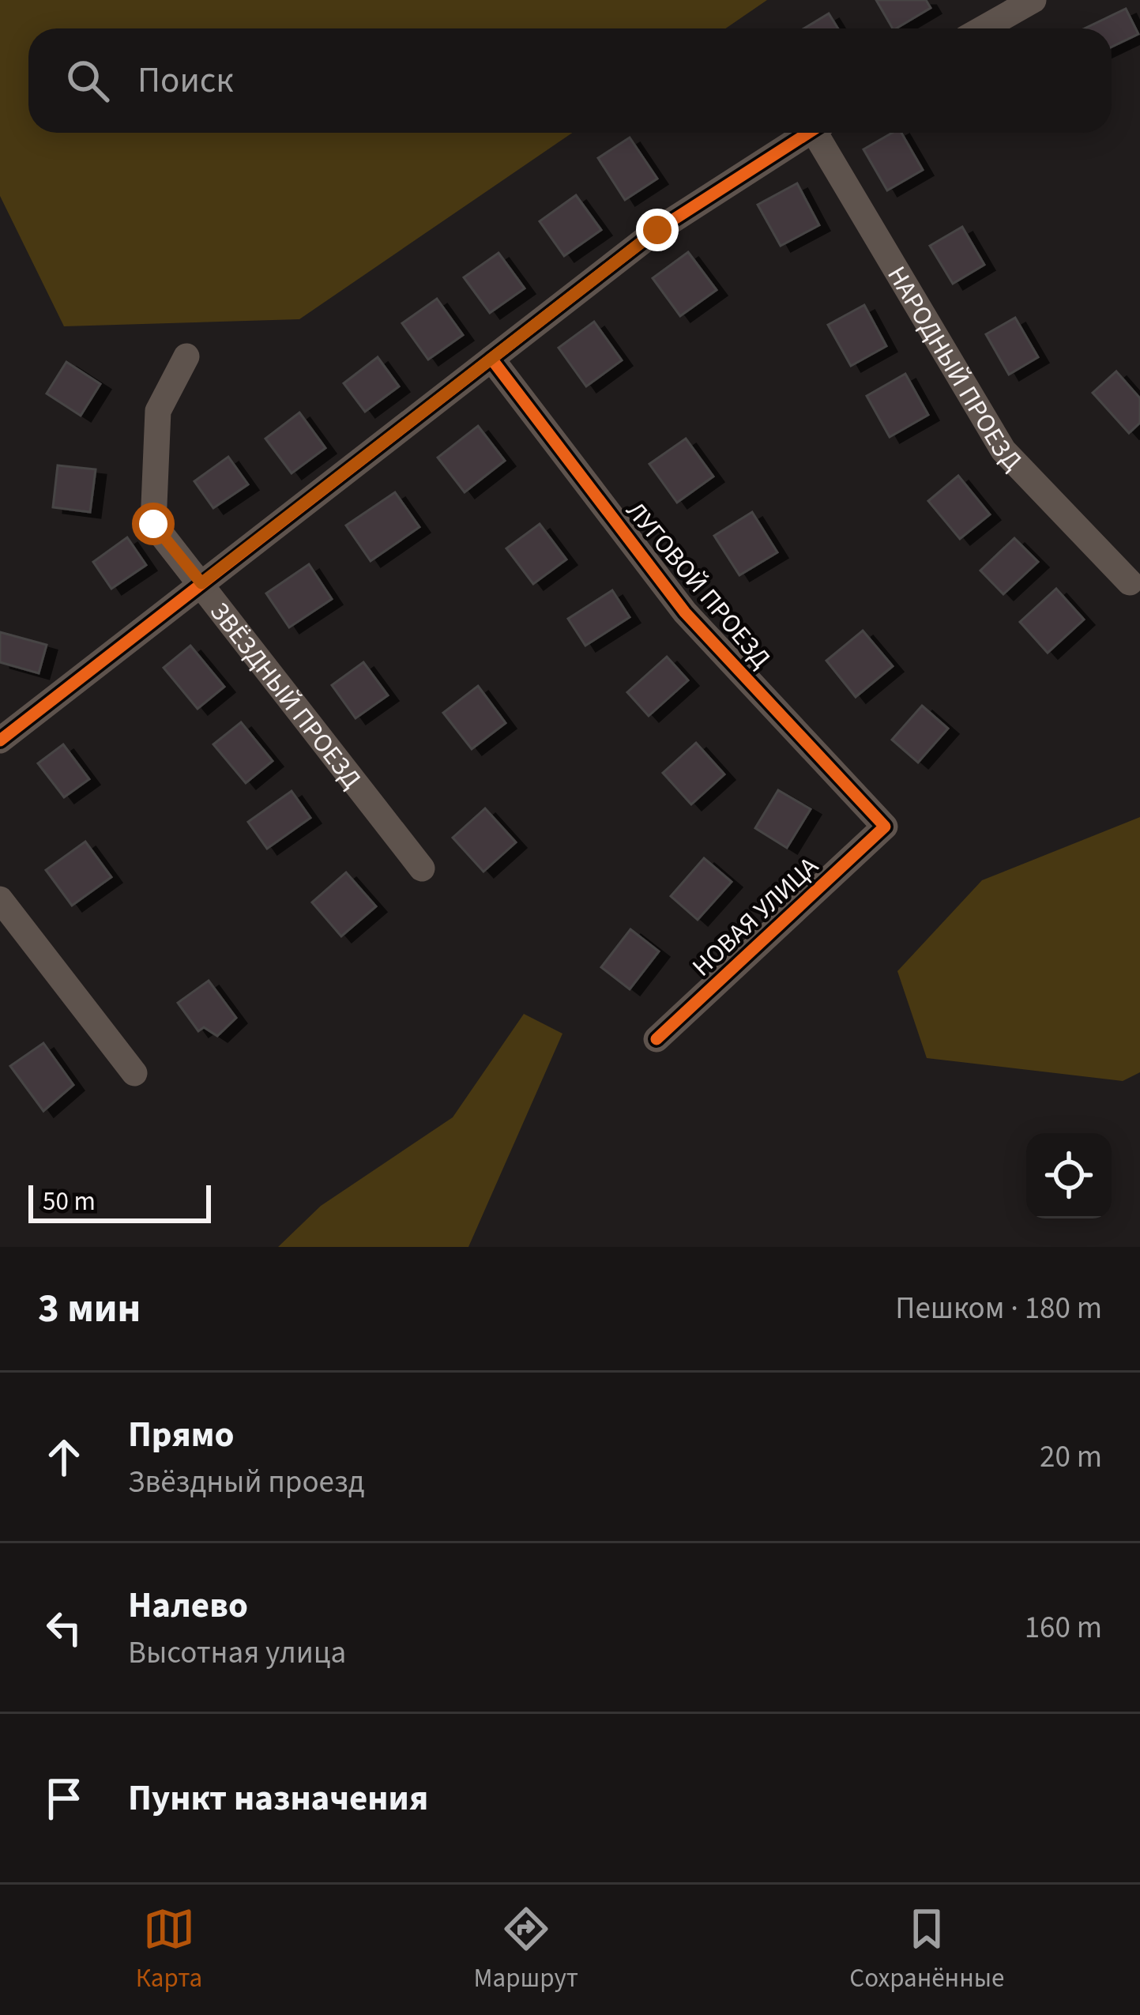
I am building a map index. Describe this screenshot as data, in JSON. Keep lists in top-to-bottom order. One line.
{"streets":{"street":["НАРОДНЫЙ ПРОЕЗД","ЛУГОВОЙ ПРОЕЗД","ЗВЁЗДНЫЙ ПРОЕЗД","НОВАЯ УЛИЦА"]},"crossings":[["ЛУГОВОЙ ПРОЕЗД","НОВАЯ УЛИЦА"]],"scale_bar":"50 m","page":{"search":"Поиск","scale":"50 m","heading":["3 мин","Пешком · 180 m"],"list":[["Прямо","Звёздный проезд","20 m"],["Налево","Высотная улица","160 m"],"Пункт назначения"],"nav":["Карта","Маршрут","Сохранённые"]}}
